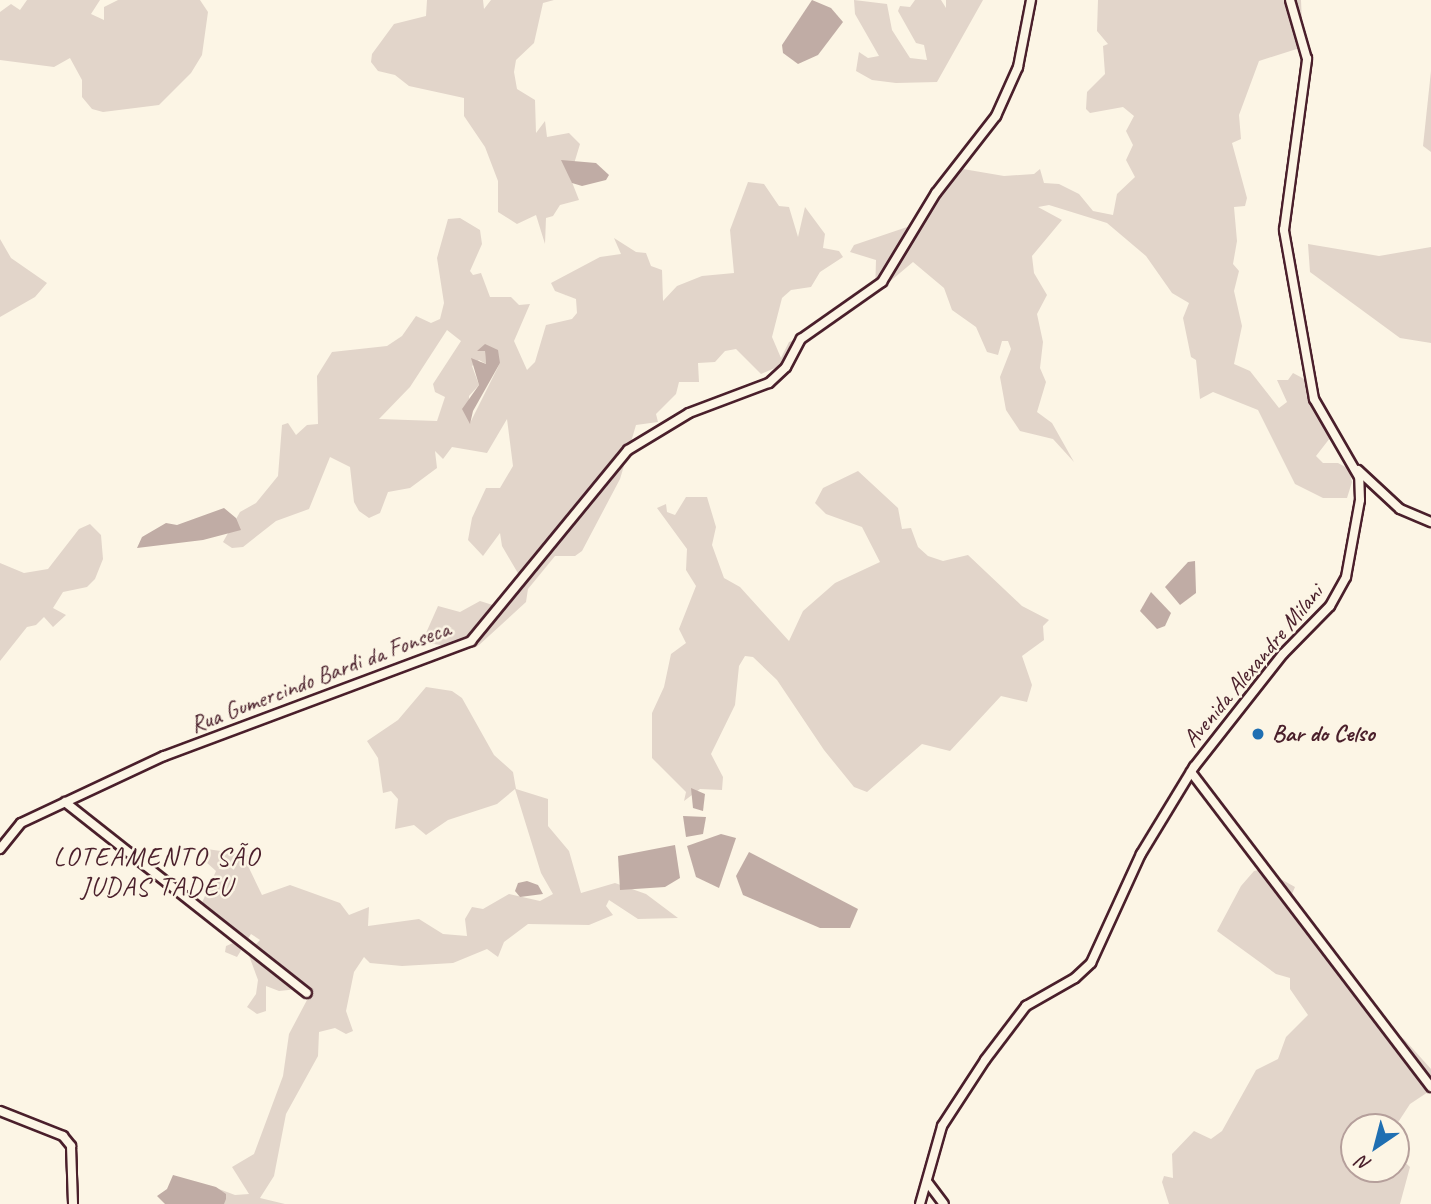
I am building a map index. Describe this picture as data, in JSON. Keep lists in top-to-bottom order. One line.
{"streets":{"street":["Avenida Alexandre Milani","Rua Gumercindo Bardi da Fonseca"]},"districts":["LOTEAMENTO SÃO JUDAS TADEU"],"places":["Bar do Celso"],"north":"bottom left"}
